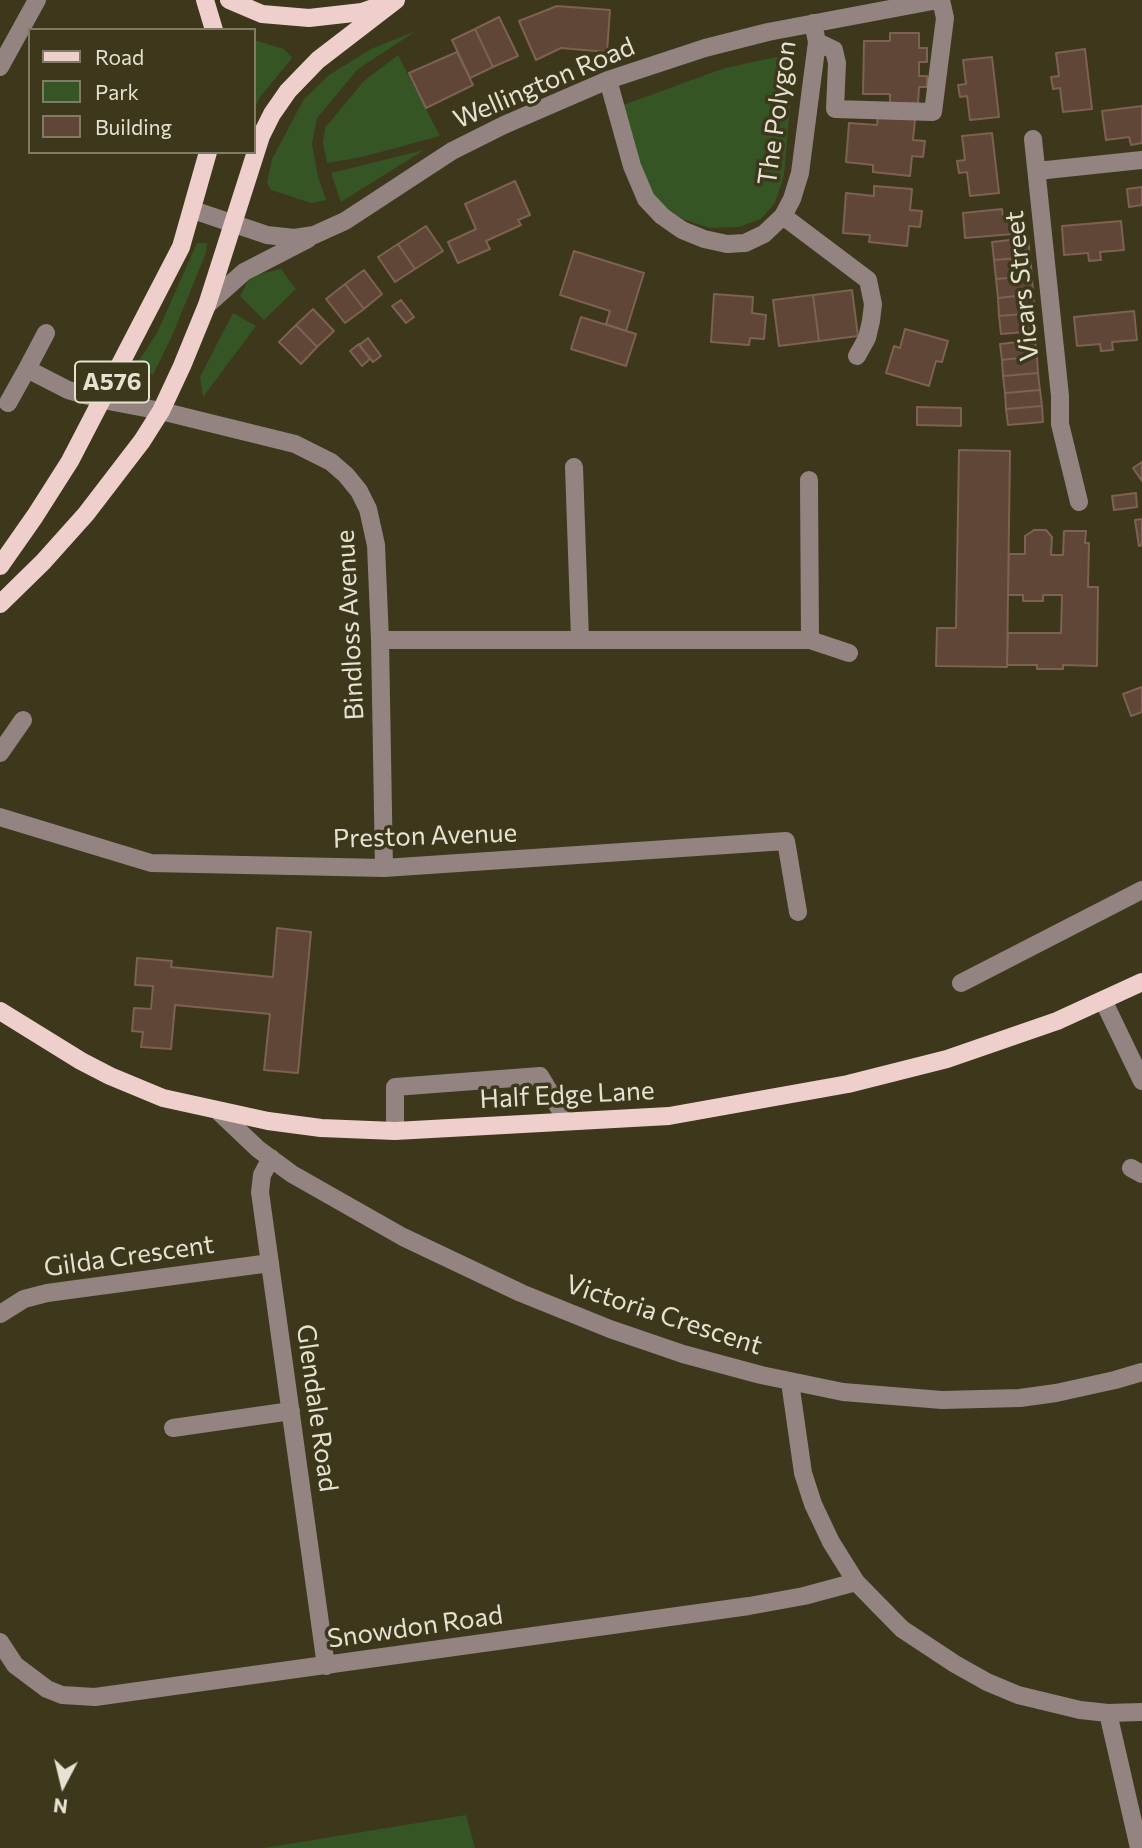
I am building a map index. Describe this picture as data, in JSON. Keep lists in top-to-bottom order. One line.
{"streets":{"main road":["A576","Half Edge Lane"],"street":["Wellington Road","The Polygon","Vicars Street","Bindloss Avenue","Preston Avenue","Gilda Crescent","Victoria Crescent","Glendale Road","Snowdon Road"]},"crossings":[["Wellington Road","The Polygon"],["Wellington Road","A576"],["A576","Bindloss Avenue"],["Bindloss Avenue","Preston Avenue"],["Half Edge Lane","Victoria Crescent"],["Gilda Crescent","Glendale Road"],["Victoria Crescent","Glendale Road"],["Glendale Road","Snowdon Road"]],"legend":["Road","Park","Building"],"north":"bottom"}
